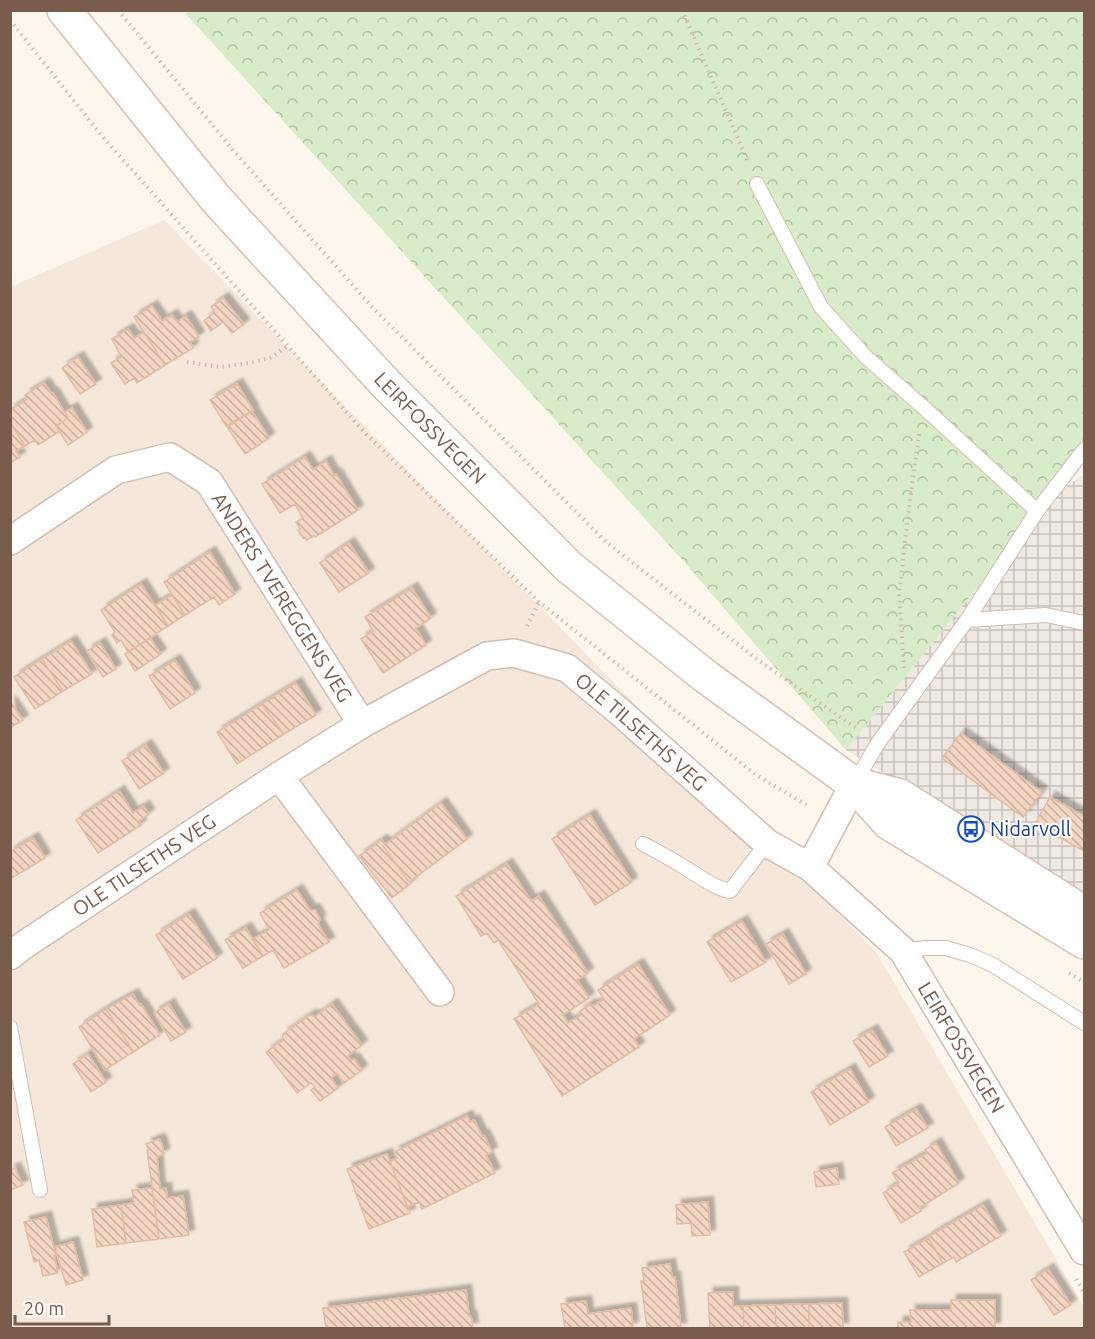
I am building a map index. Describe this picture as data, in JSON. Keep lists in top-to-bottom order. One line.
{"streets":{"street":["LEIRFOSSVEGEN","ANDERS TVEREGGENS VEG","OLE TILSETHS VEG"]},"crossings":[["LEIRFOSSVEGEN","OLE TILSETHS VEG"],["ANDERS TVEREGGENS VEG","OLE TILSETHS VEG"]],"places":{"bus stop":["Nidarvoll"]},"scale_bar":"20 m"}
